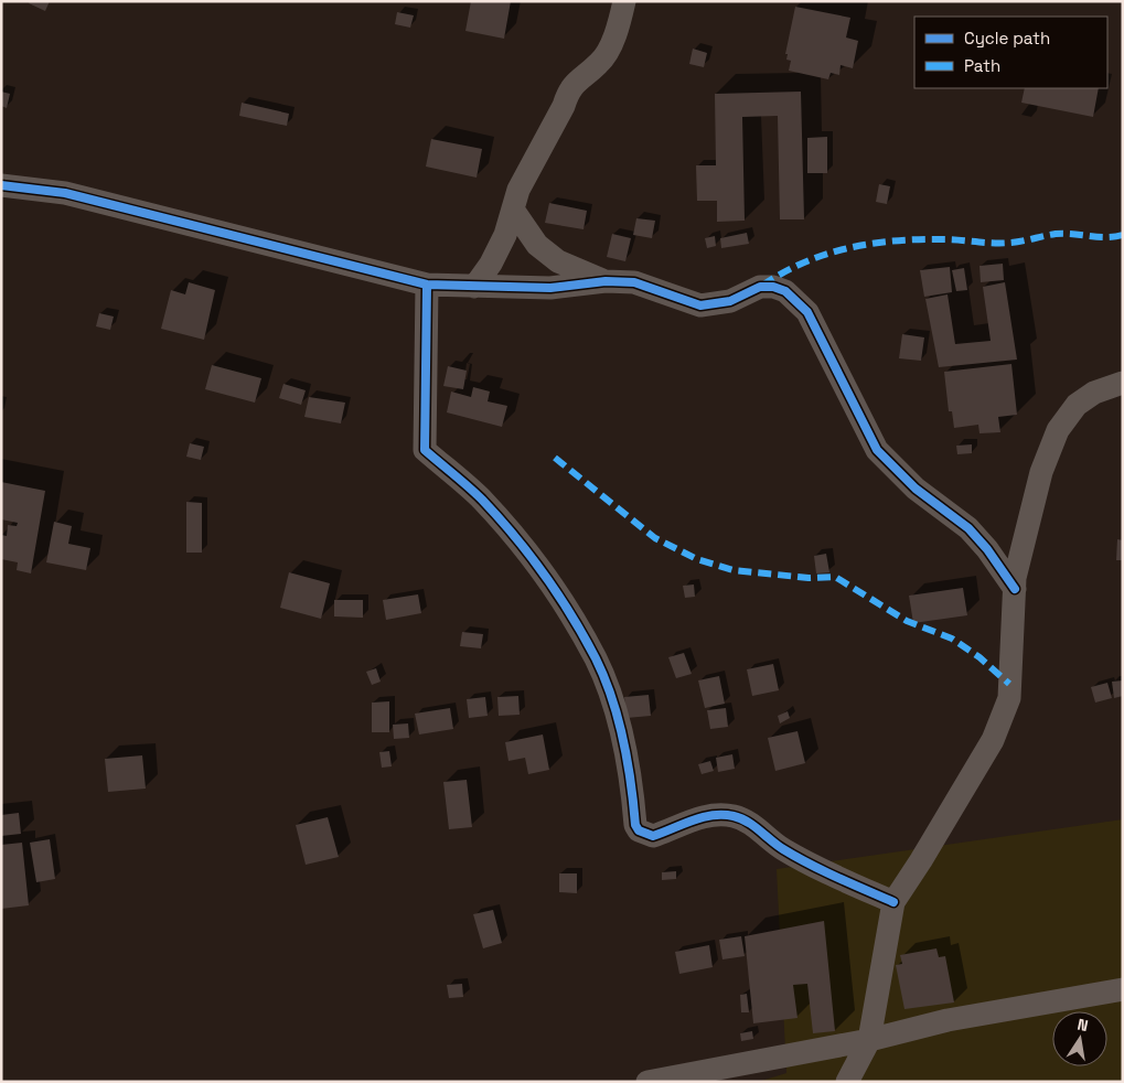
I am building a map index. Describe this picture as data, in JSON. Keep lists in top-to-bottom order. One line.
{"legend":["Cycle path","Path"],"north":"top"}
